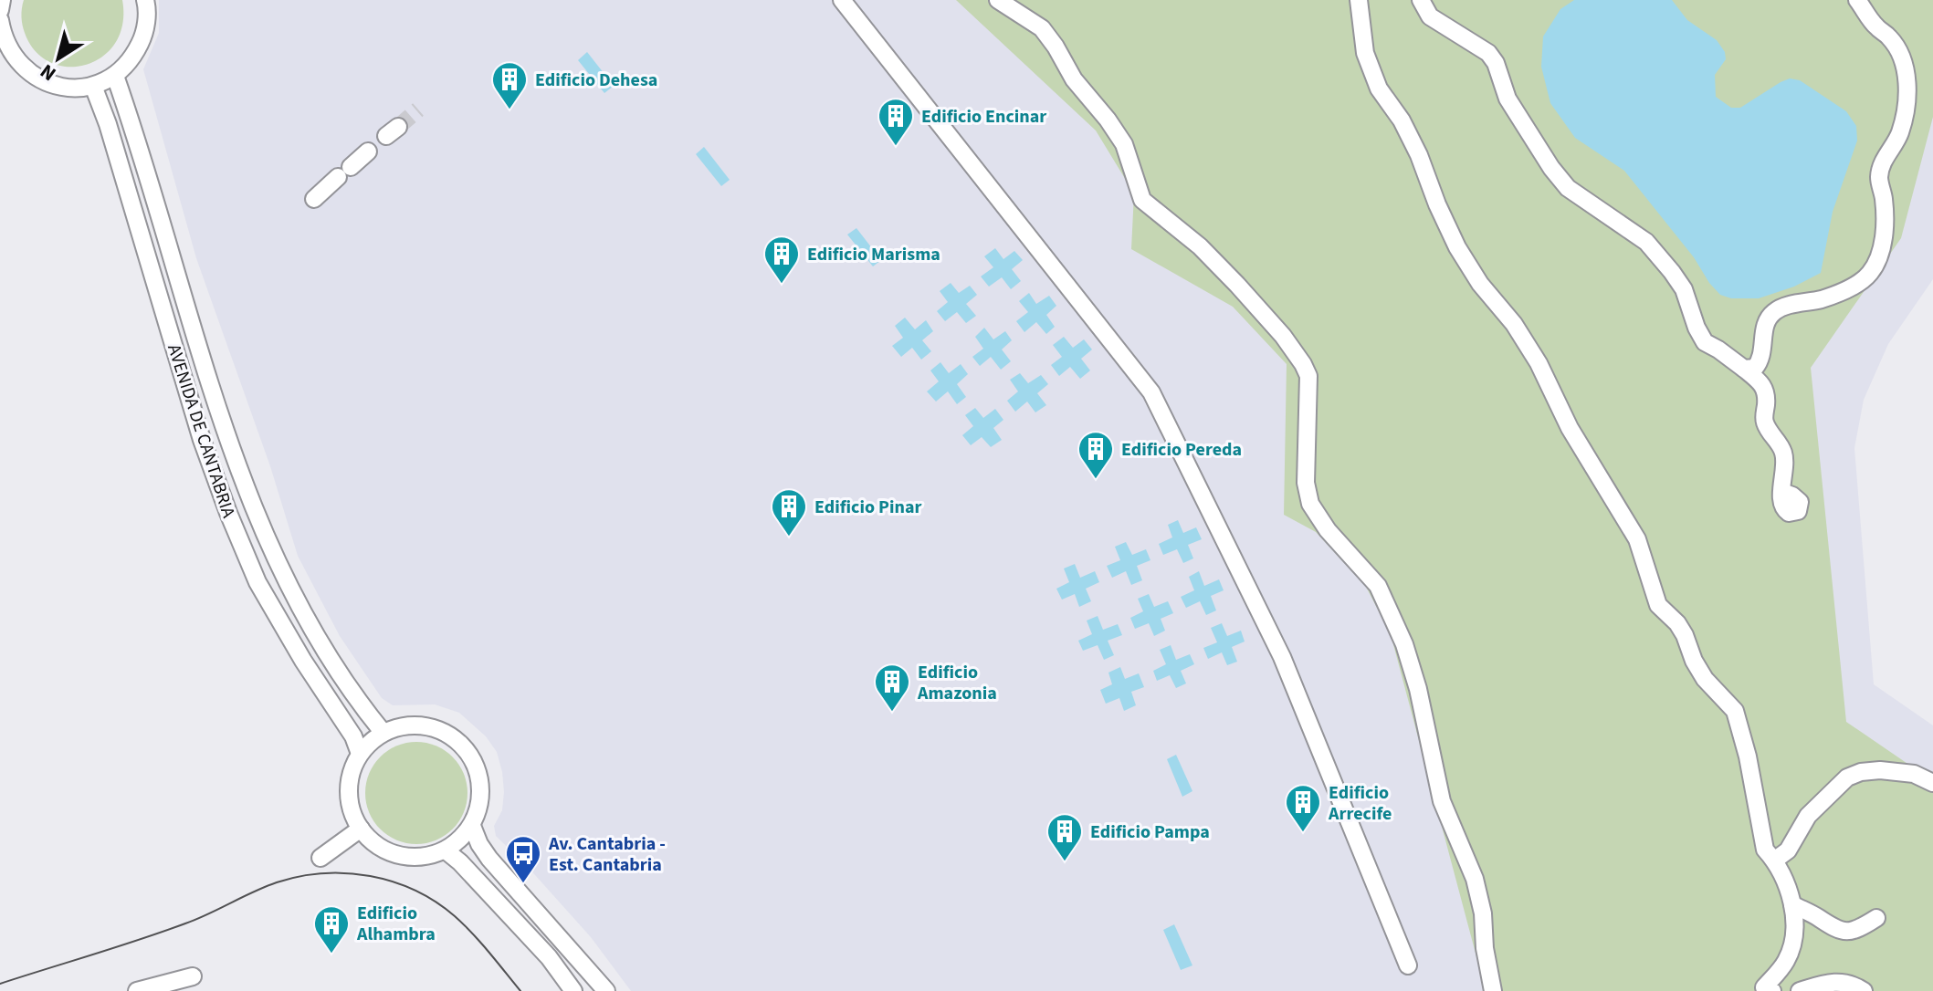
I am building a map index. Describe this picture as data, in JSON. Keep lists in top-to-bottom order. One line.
{"streets":{"street":["AVENIDA DE CANTABRIA"]},"places":{"building":["Edificio Dehesa","Edificio Encinar","Edificio Marisma","Edificio Pereda","Edificio Pinar","Edificio Amazonia","Edificio Arrecife","Edificio Pampa","Edificio Alhambra"],"bus stop":["Av. Cantabria - Est. Cantabria"]},"north":"bottom left"}
